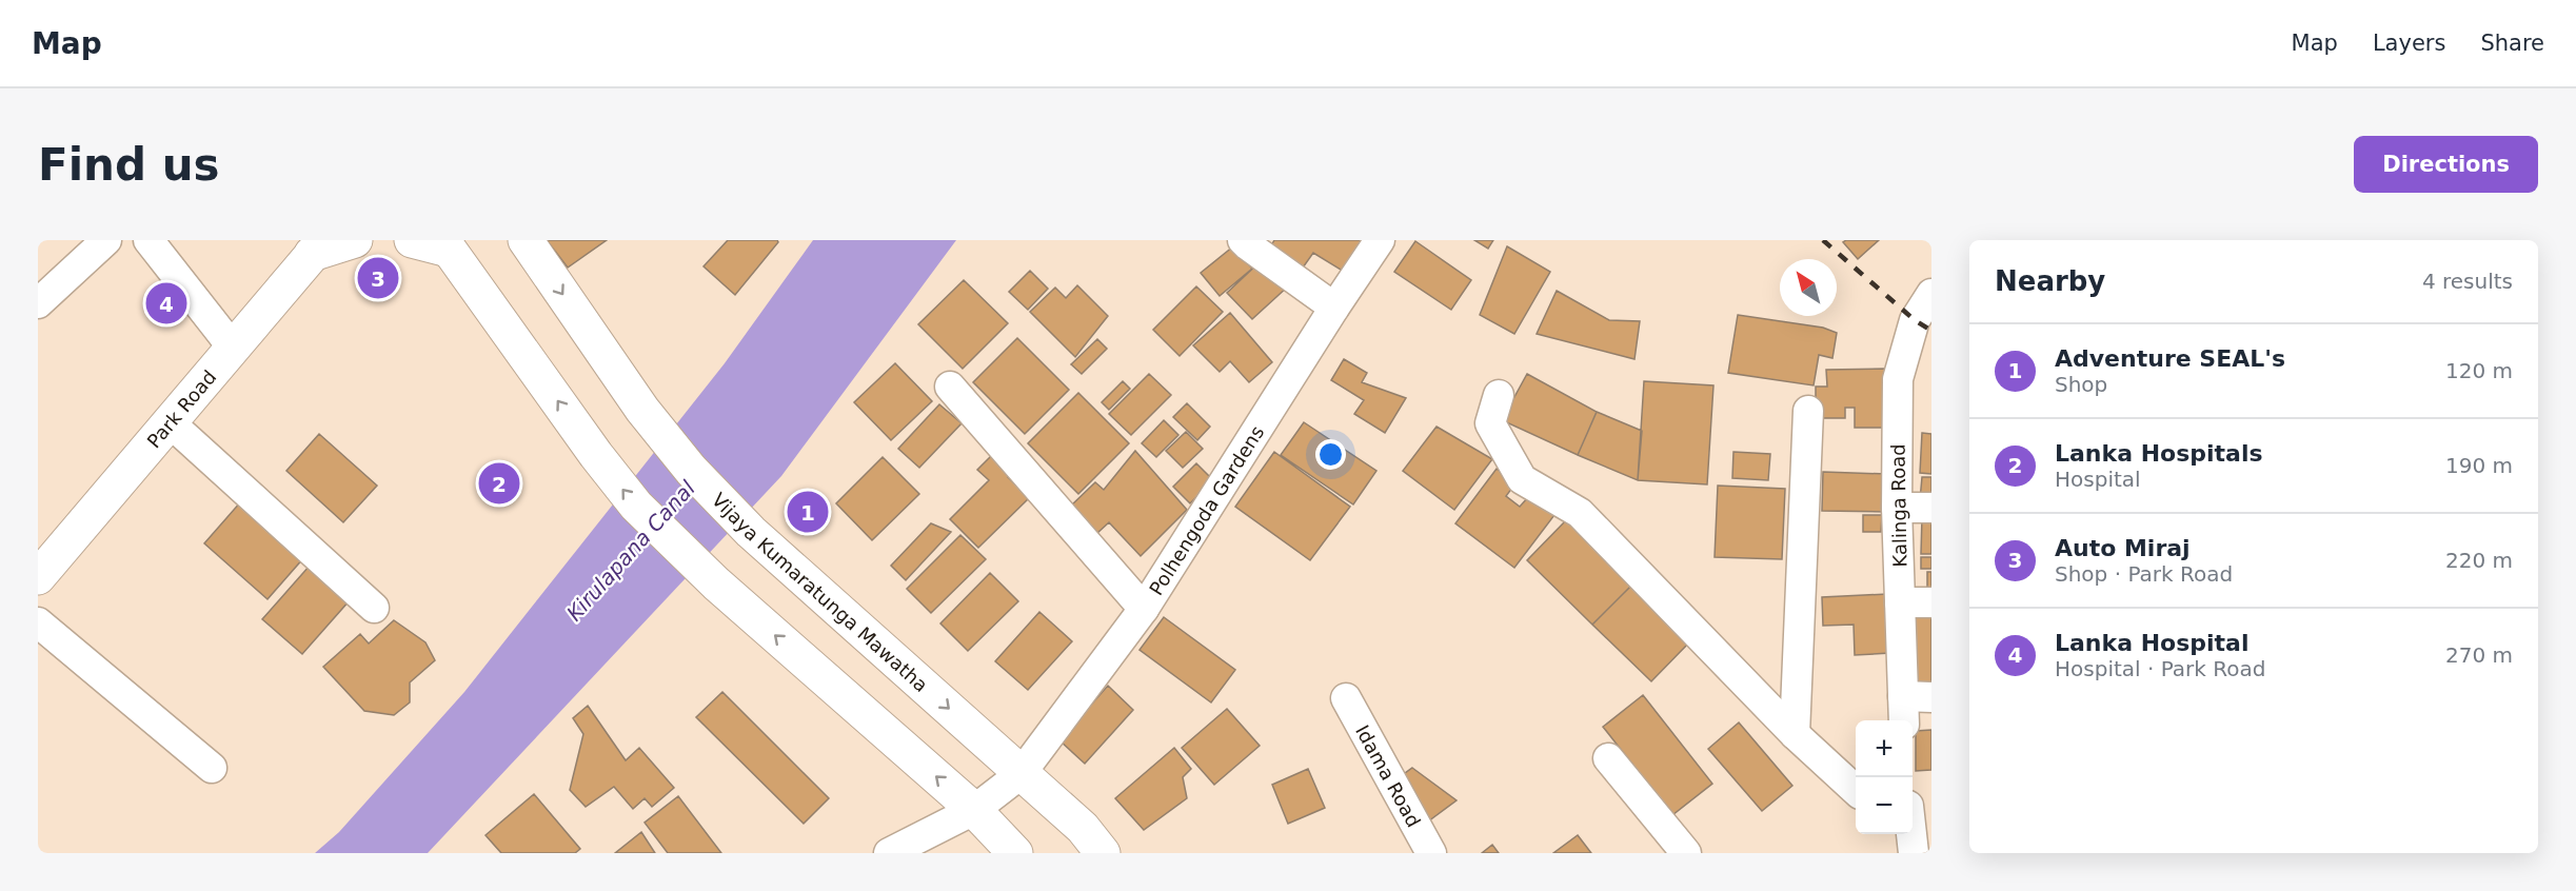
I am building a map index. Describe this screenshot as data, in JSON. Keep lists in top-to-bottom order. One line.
{"streets":{"main road":["Park Road","Vijaya Kumaratunga Mawatha"],"street":["Kalinga Road","Polhengoda Gardens","Idama Road"]},"crossings":[["Polhengoda Gardens","Vijaya Kumaratunga Mawatha"]],"water":["Kirulapana Canal"],"north":"top left","page":{"header":"Map","nav":["Map","Layers","Share"],"buttons":"Directions","title":"Find us","heading":["Nearby","4 results"],"pins":["3","4","2","1"],"list":[{"mark":"1","name":"Adventure SEAL's","note":"Shop","value":"120 m"},{"mark":"2","name":"Lanka Hospitals","note":"Hospital","value":"190 m"},{"mark":"3","name":"Auto Miraj","note":"Shop · Park Road","value":"220 m"},{"mark":"4","name":"Lanka Hospital","note":"Hospital · Park Road","value":"270 m"}],"map_buttons":["+","−"]}}
